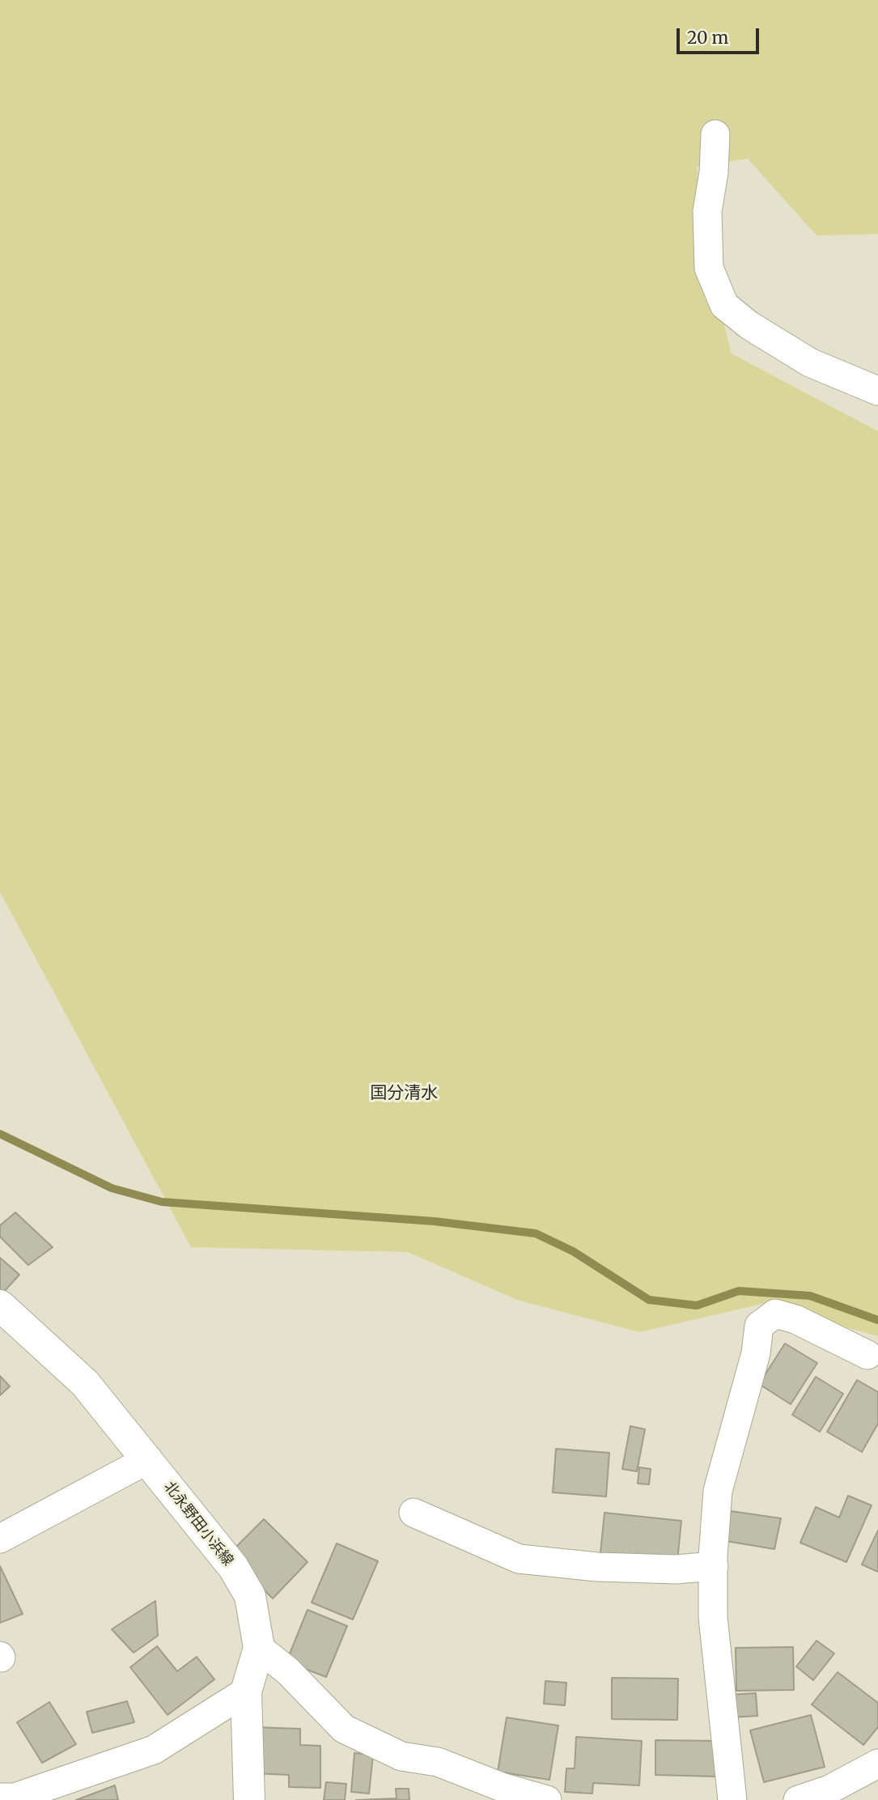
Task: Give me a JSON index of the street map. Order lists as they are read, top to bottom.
{
  "streets": {
    "main road": ["北永野田小浜線"]
  },
  "districts": ["国分清水"],
  "scale_bar": "20 m"
}
